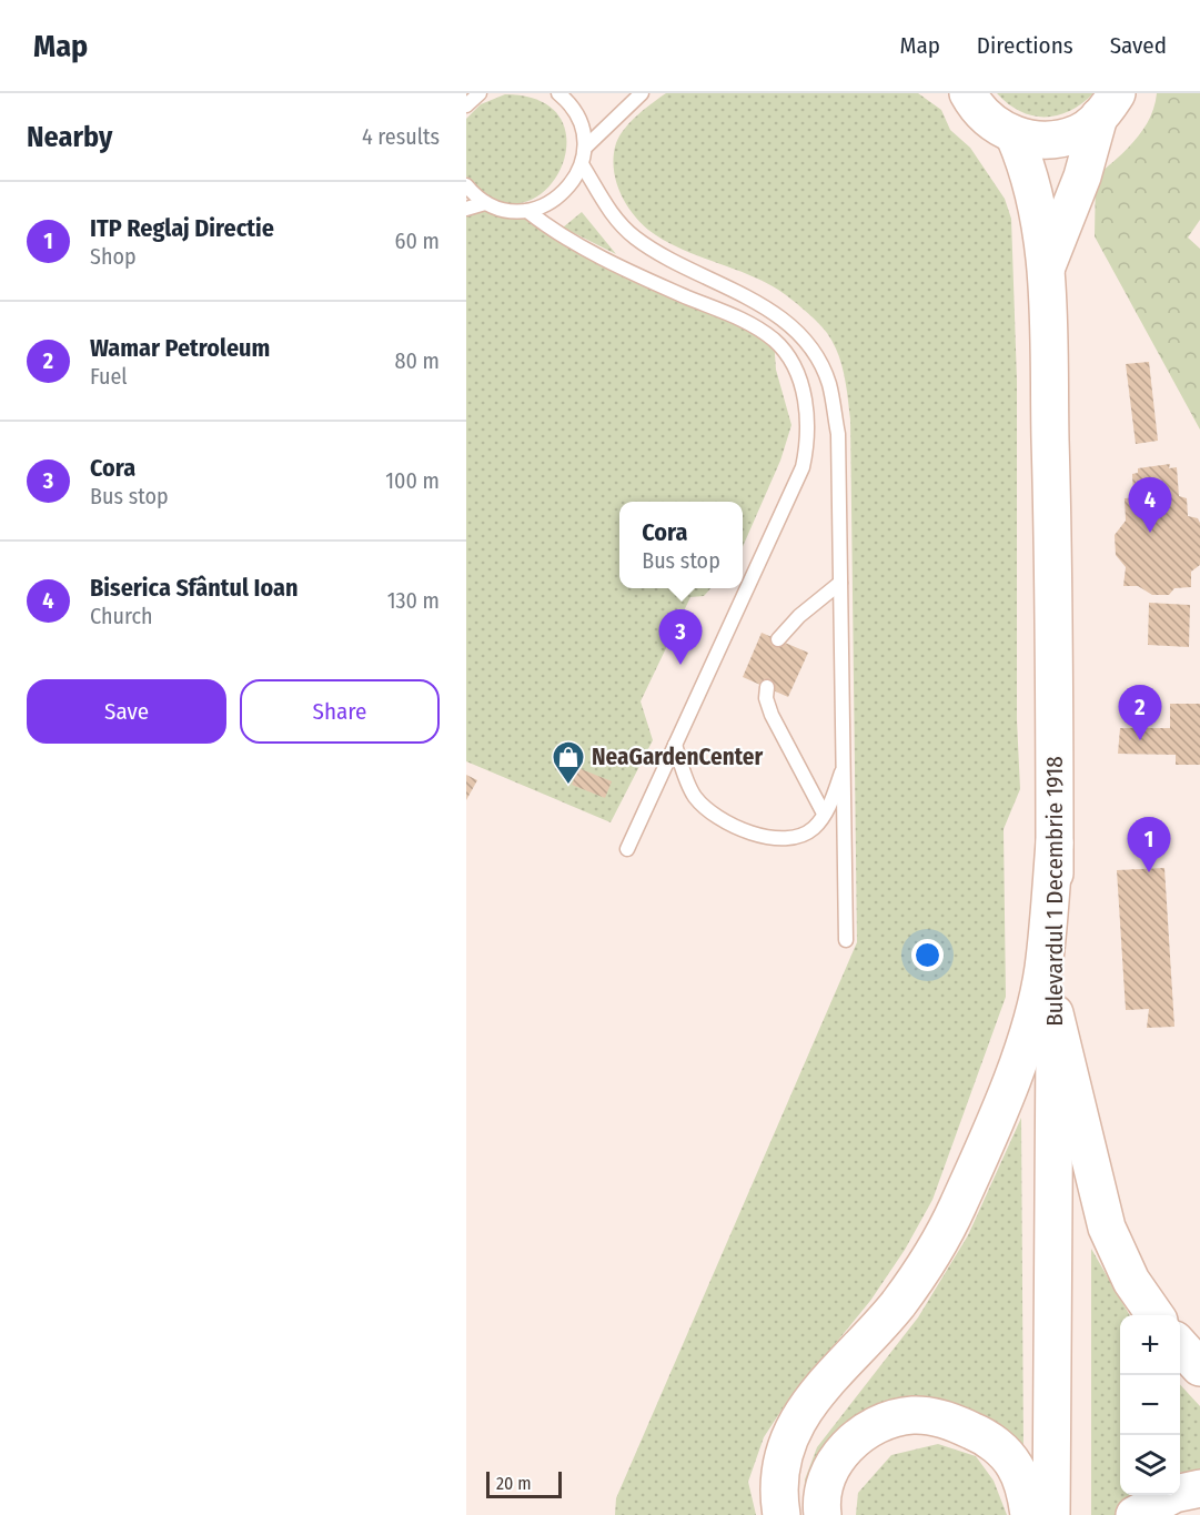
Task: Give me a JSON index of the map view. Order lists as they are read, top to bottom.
{
  "streets": {
    "main road": ["Bulevardul 1 Decembrie 1918"]
  },
  "places": {
    "shop": ["NeaGardenCenter"]
  },
  "scale_bar": "20 m",
  "page": {
    "header": "Map",
    "nav": ["Map", "Directions", "Saved"],
    "heading": ["Nearby", "4 results"],
    "list": [
      {
        "mark": "1",
        "name": "ITP Reglaj Directie",
        "note": "Shop",
        "value": "60 m"
      },
      {
        "mark": "2",
        "name": "Wamar Petroleum",
        "note": "Fuel",
        "value": "80 m"
      },
      {
        "mark": "3",
        "name": "Cora",
        "note": "Bus stop",
        "value": "100 m"
      },
      {
        "mark": "4",
        "name": "Biserica Sfântul Ioan",
        "note": "Church",
        "value": "130 m"
      }
    ],
    "pins": [
      "4",
      "3",
      "2",
      "1"
    ],
    "popup": ["Cora", "Bus stop"],
    "buttons": ["Save", "Share"],
    "map_buttons": ["+", "−"],
    "scale": "20 m"
  }
}
